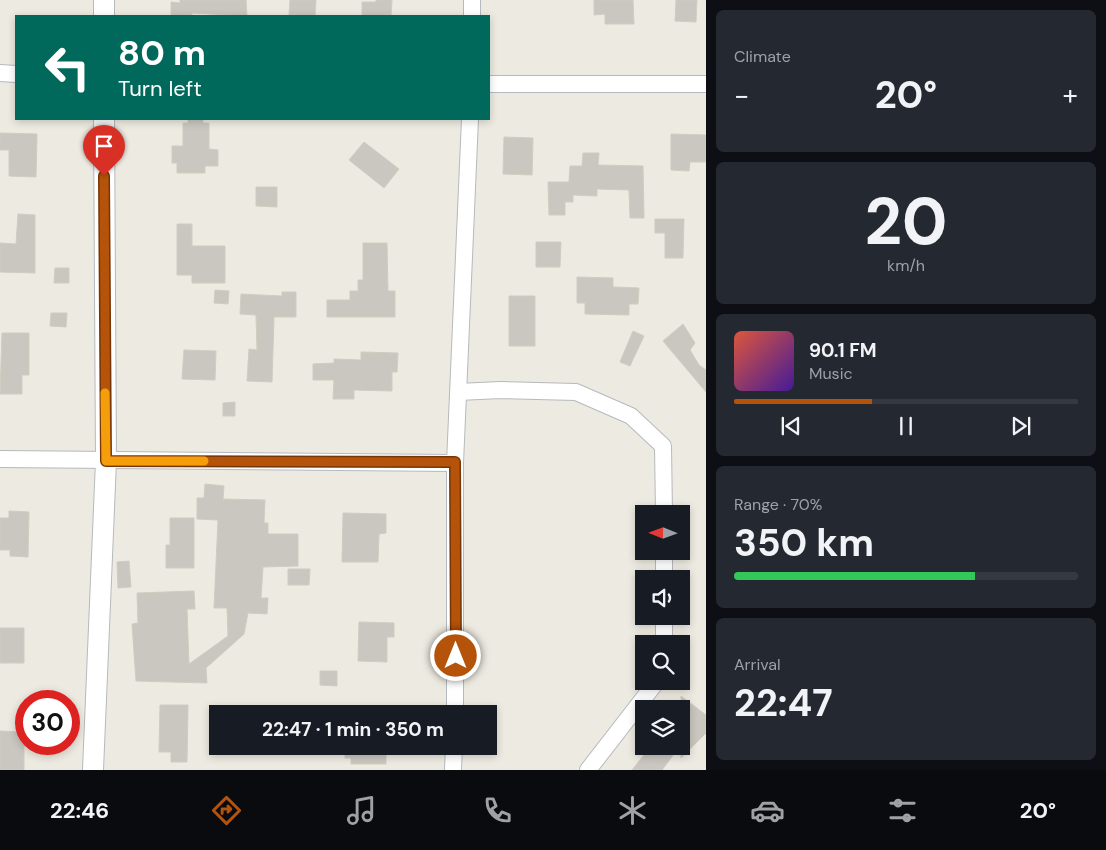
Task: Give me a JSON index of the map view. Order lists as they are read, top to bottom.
{
  "north": "left",
  "page": {
    "tile": [
      "Climate",
      ["20", "km/h"],
      ["Range · 70%", "350 km"],
      ["Arrival", "22:47"]
    ],
    "turn": ["80 m", "Turn left"],
    "heat": ["−", "20°", "+"],
    "song": ["90.1 FM", "Music"],
    "limit": "30",
    "trip": "22:47 · 1 min · 350 m",
    "tabs": ["22:46", "20°"]
  }
}
